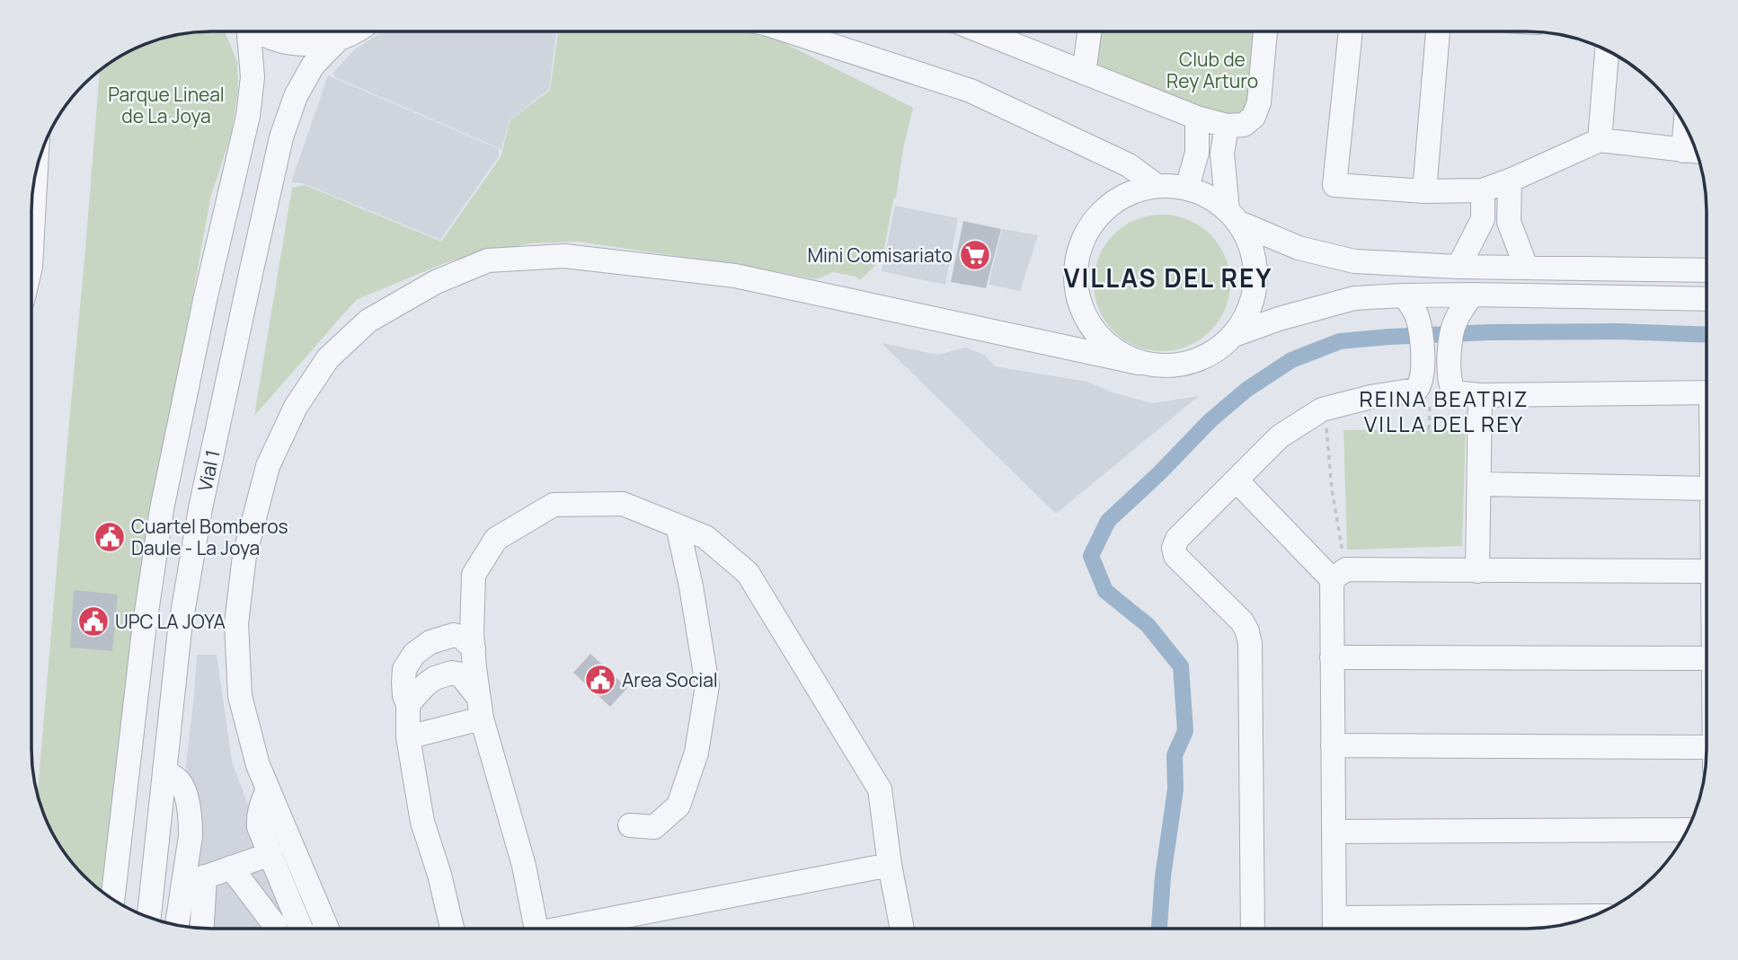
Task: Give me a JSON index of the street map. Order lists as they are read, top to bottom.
{
  "streets": {
    "street": ["Vial 1"]
  },
  "districts": ["VILLAS DEL REY", "REINA BEATRIZ VILLA DEL REY"],
  "parks": ["Club de Rey Arturo", "Parque Lineal de La Joya"],
  "places": {
    "supermarket": ["Mini Comisariato"],
    "public building": ["Cuartel Bomberos Daule - La Joya", "UPC LA JOYA", "Area Social"]
  }
}
